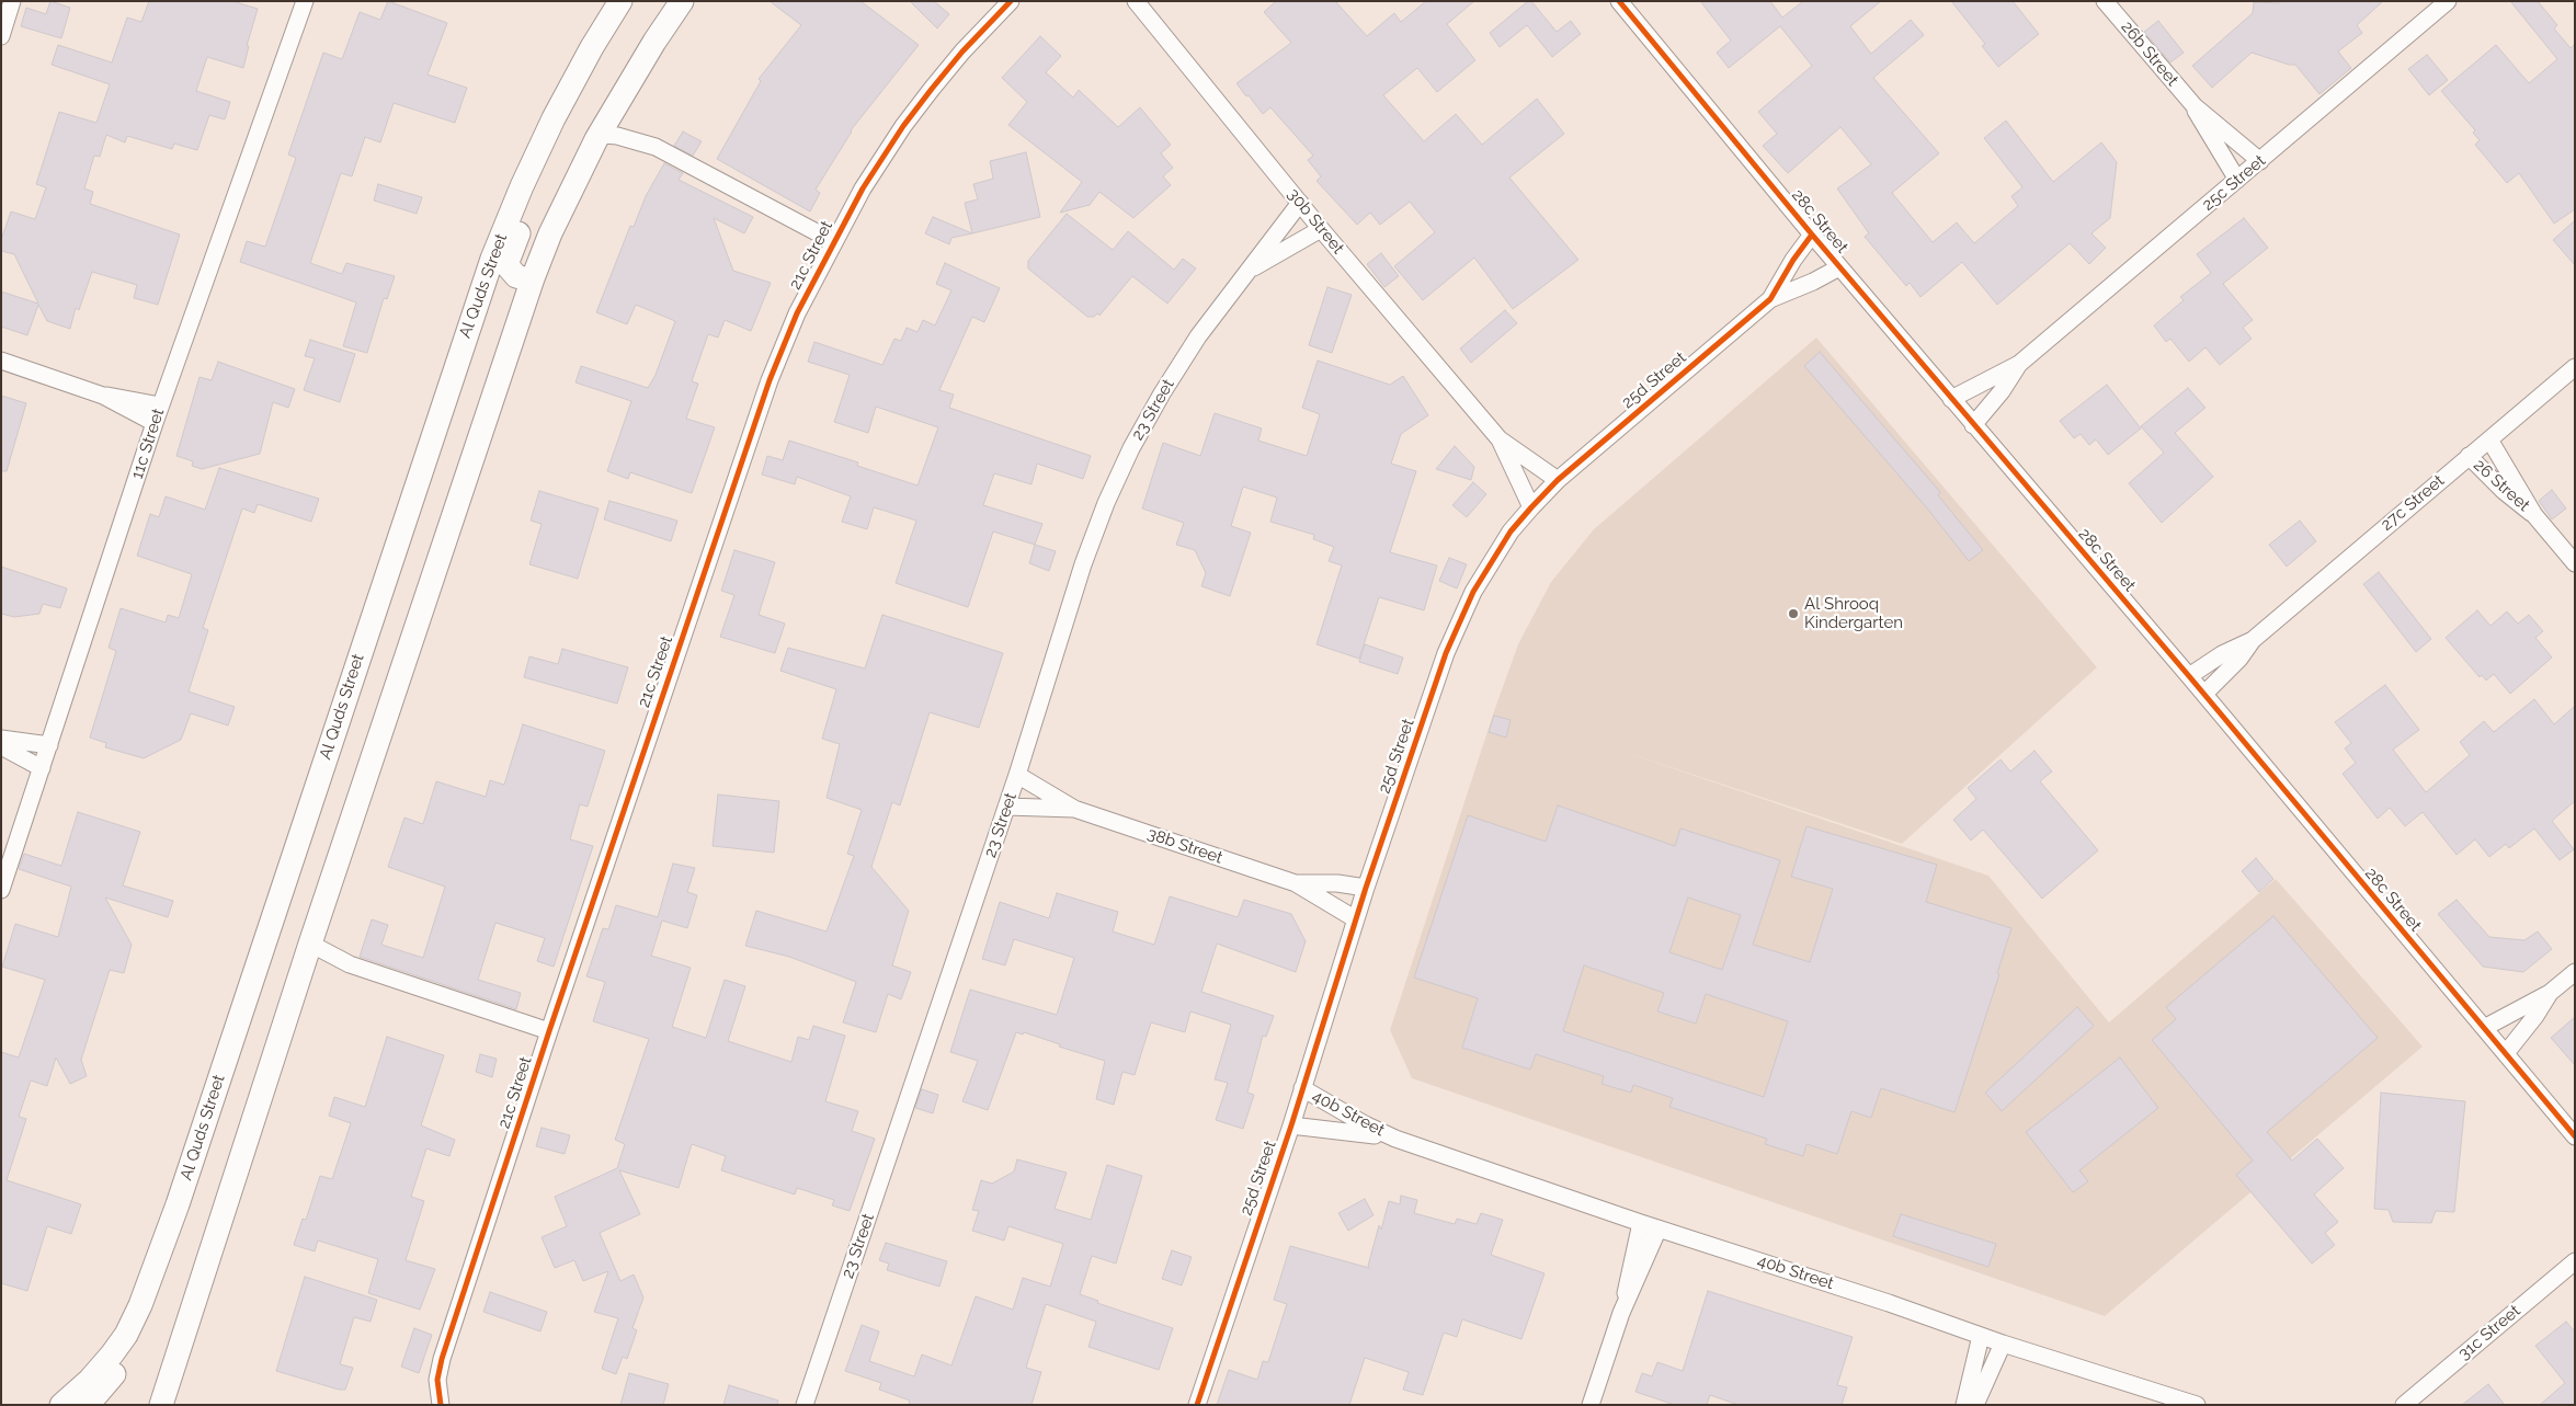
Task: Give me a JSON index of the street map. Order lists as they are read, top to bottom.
{
  "streets": {
    "main road": ["Al Quds Street"],
    "street": [
      "26b Street",
      "25c Street",
      "30b Street",
      "28c Street",
      "21c Street",
      "25d Street",
      "23 Street",
      "11c Street",
      "26 Street",
      "27c Street",
      "38b Street",
      "40b Street",
      "31c Street"
    ]
  },
  "crossings": [
    ["26b Street", "25c Street"],
    ["25c Street", "28c Street"],
    ["30b Street", "25d Street"],
    ["30b Street", "23 Street"],
    ["28c Street", "25d Street"],
    ["28c Street", "27c Street"],
    ["25d Street", "38b Street"],
    ["25d Street", "40b Street"],
    ["23 Street", "38b Street"],
    ["26 Street", "27c Street"]
  ],
  "places": ["Al Shrooq Kindergarten"]
}
